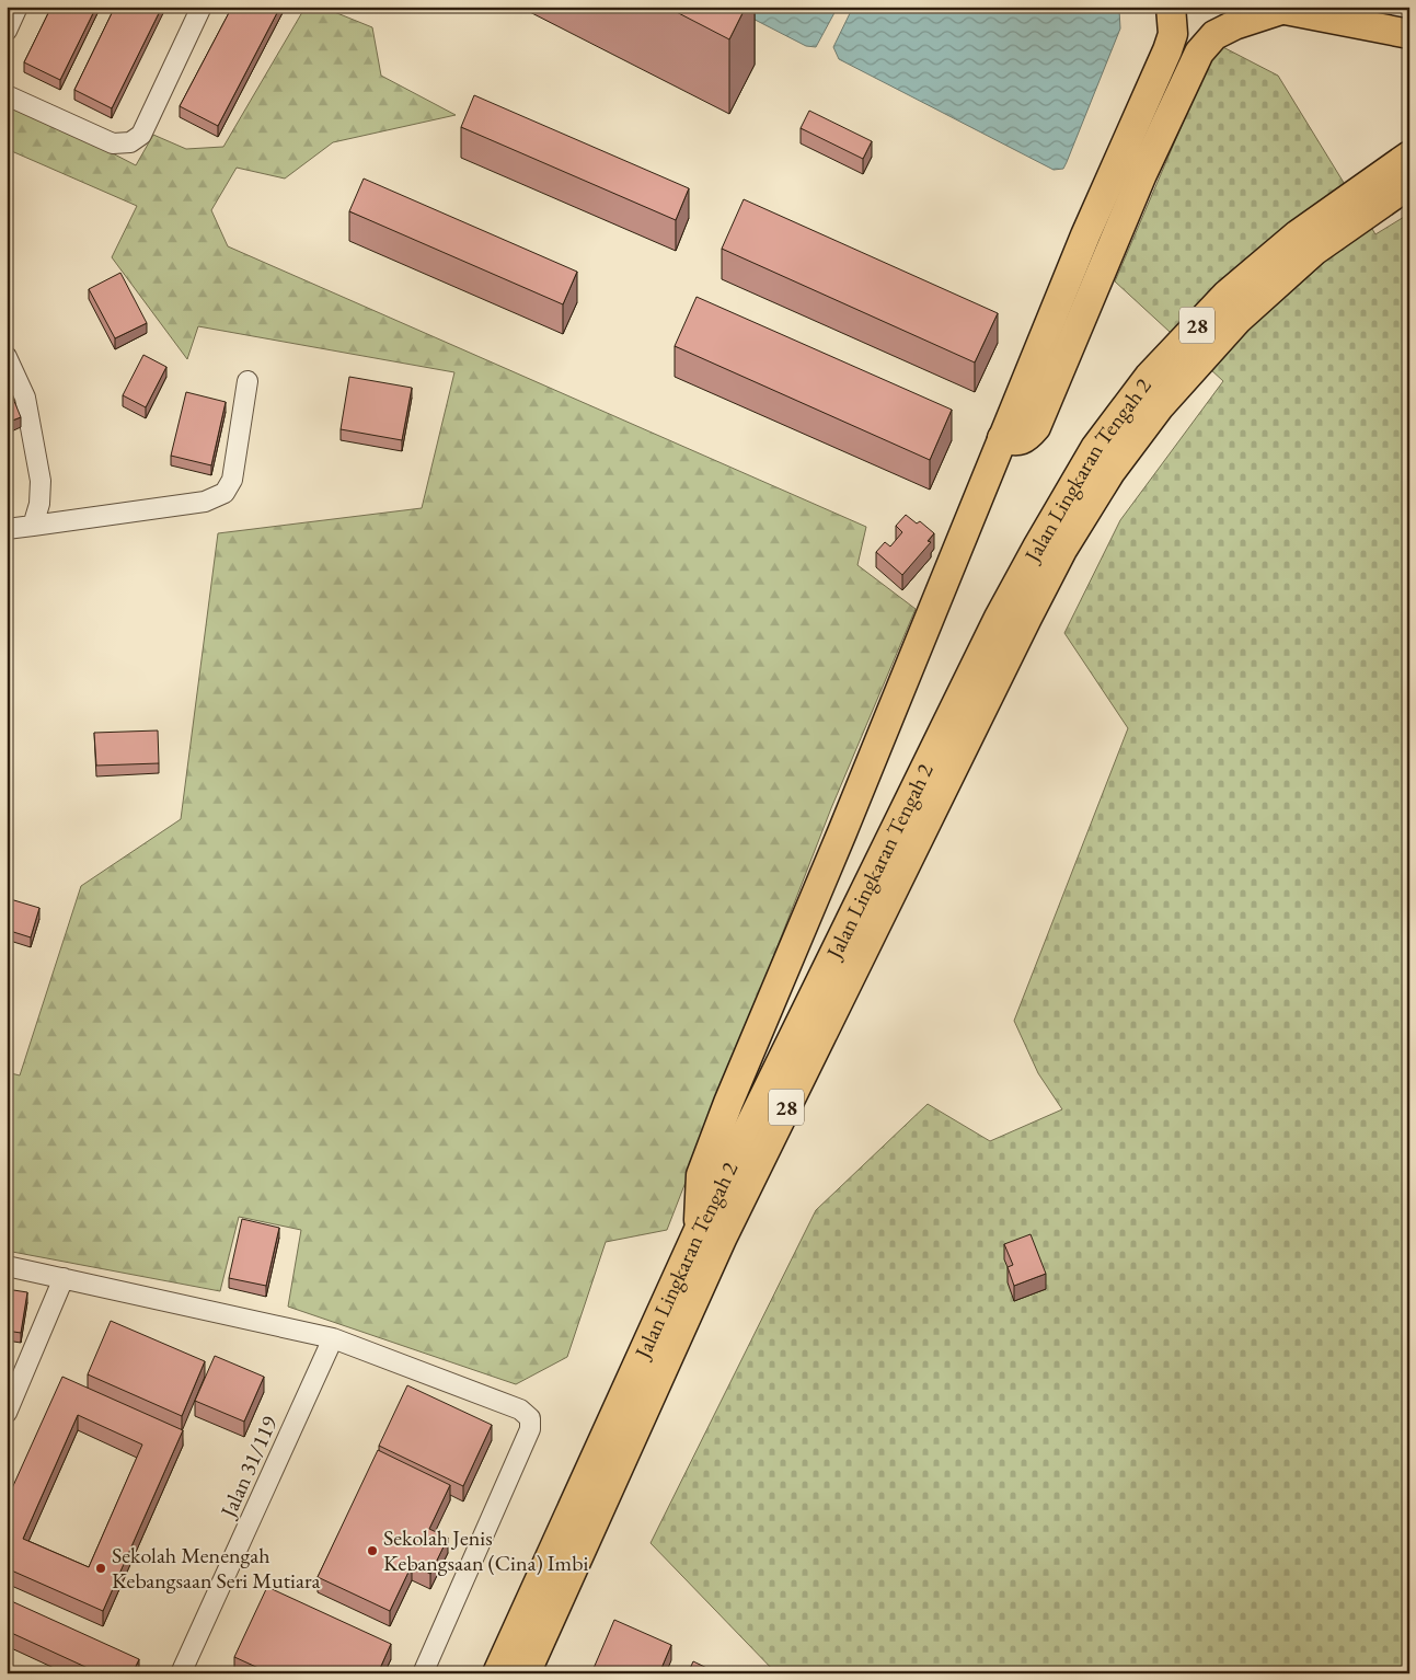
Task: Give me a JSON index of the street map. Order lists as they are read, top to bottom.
{
  "streets": {
    "highway": ["28", "Jalan Lingkaran Tengah 2"],
    "street": ["Jalan 31/119"]
  },
  "places": ["Sekolah Jenis Kebangsaan (Cina) Imbi", "Sekolah Menengah Kebangsaan Seri Mutiara"]
}
